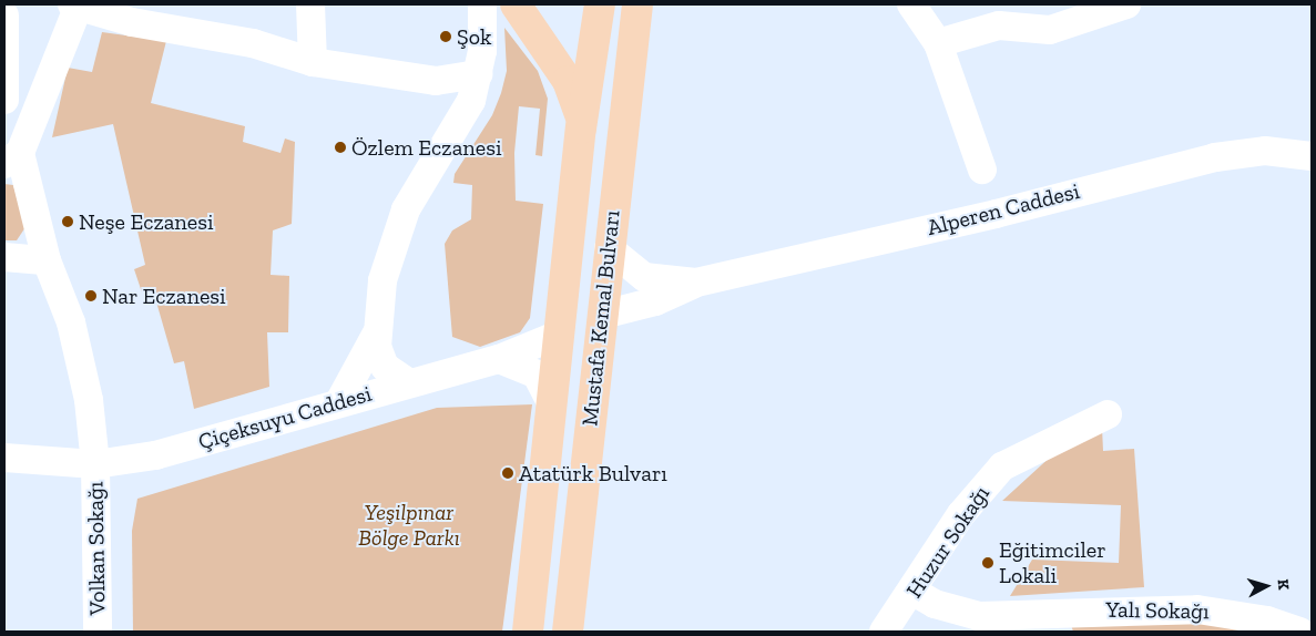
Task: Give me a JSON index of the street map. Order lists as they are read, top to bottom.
{
  "streets": {
    "main road": ["Mustafa Kemal Bulvarı"],
    "street": [
      "Alperen Caddesi",
      "Çiçeksuyu Caddesi",
      "Huzur Sokağı",
      "Volkan Sokağı",
      "Yalı Sokağı"
    ]
  },
  "crossings": [
    ["Mustafa Kemal Bulvarı", "Çiçeksuyu Caddesi"],
    ["Çiçeksuyu Caddesi", "Volkan Sokağı"],
    ["Huzur Sokağı", "Yalı Sokağı"]
  ],
  "parks": ["Yeşilpınar Bölge Parkı"],
  "places": [
    "Şok",
    "Özlem Eczanesi",
    "Neşe Eczanesi",
    "Nar Eczanesi",
    "Atatürk Bulvarı",
    "Eğitimciler Lokali"
  ],
  "north": "right"
}
